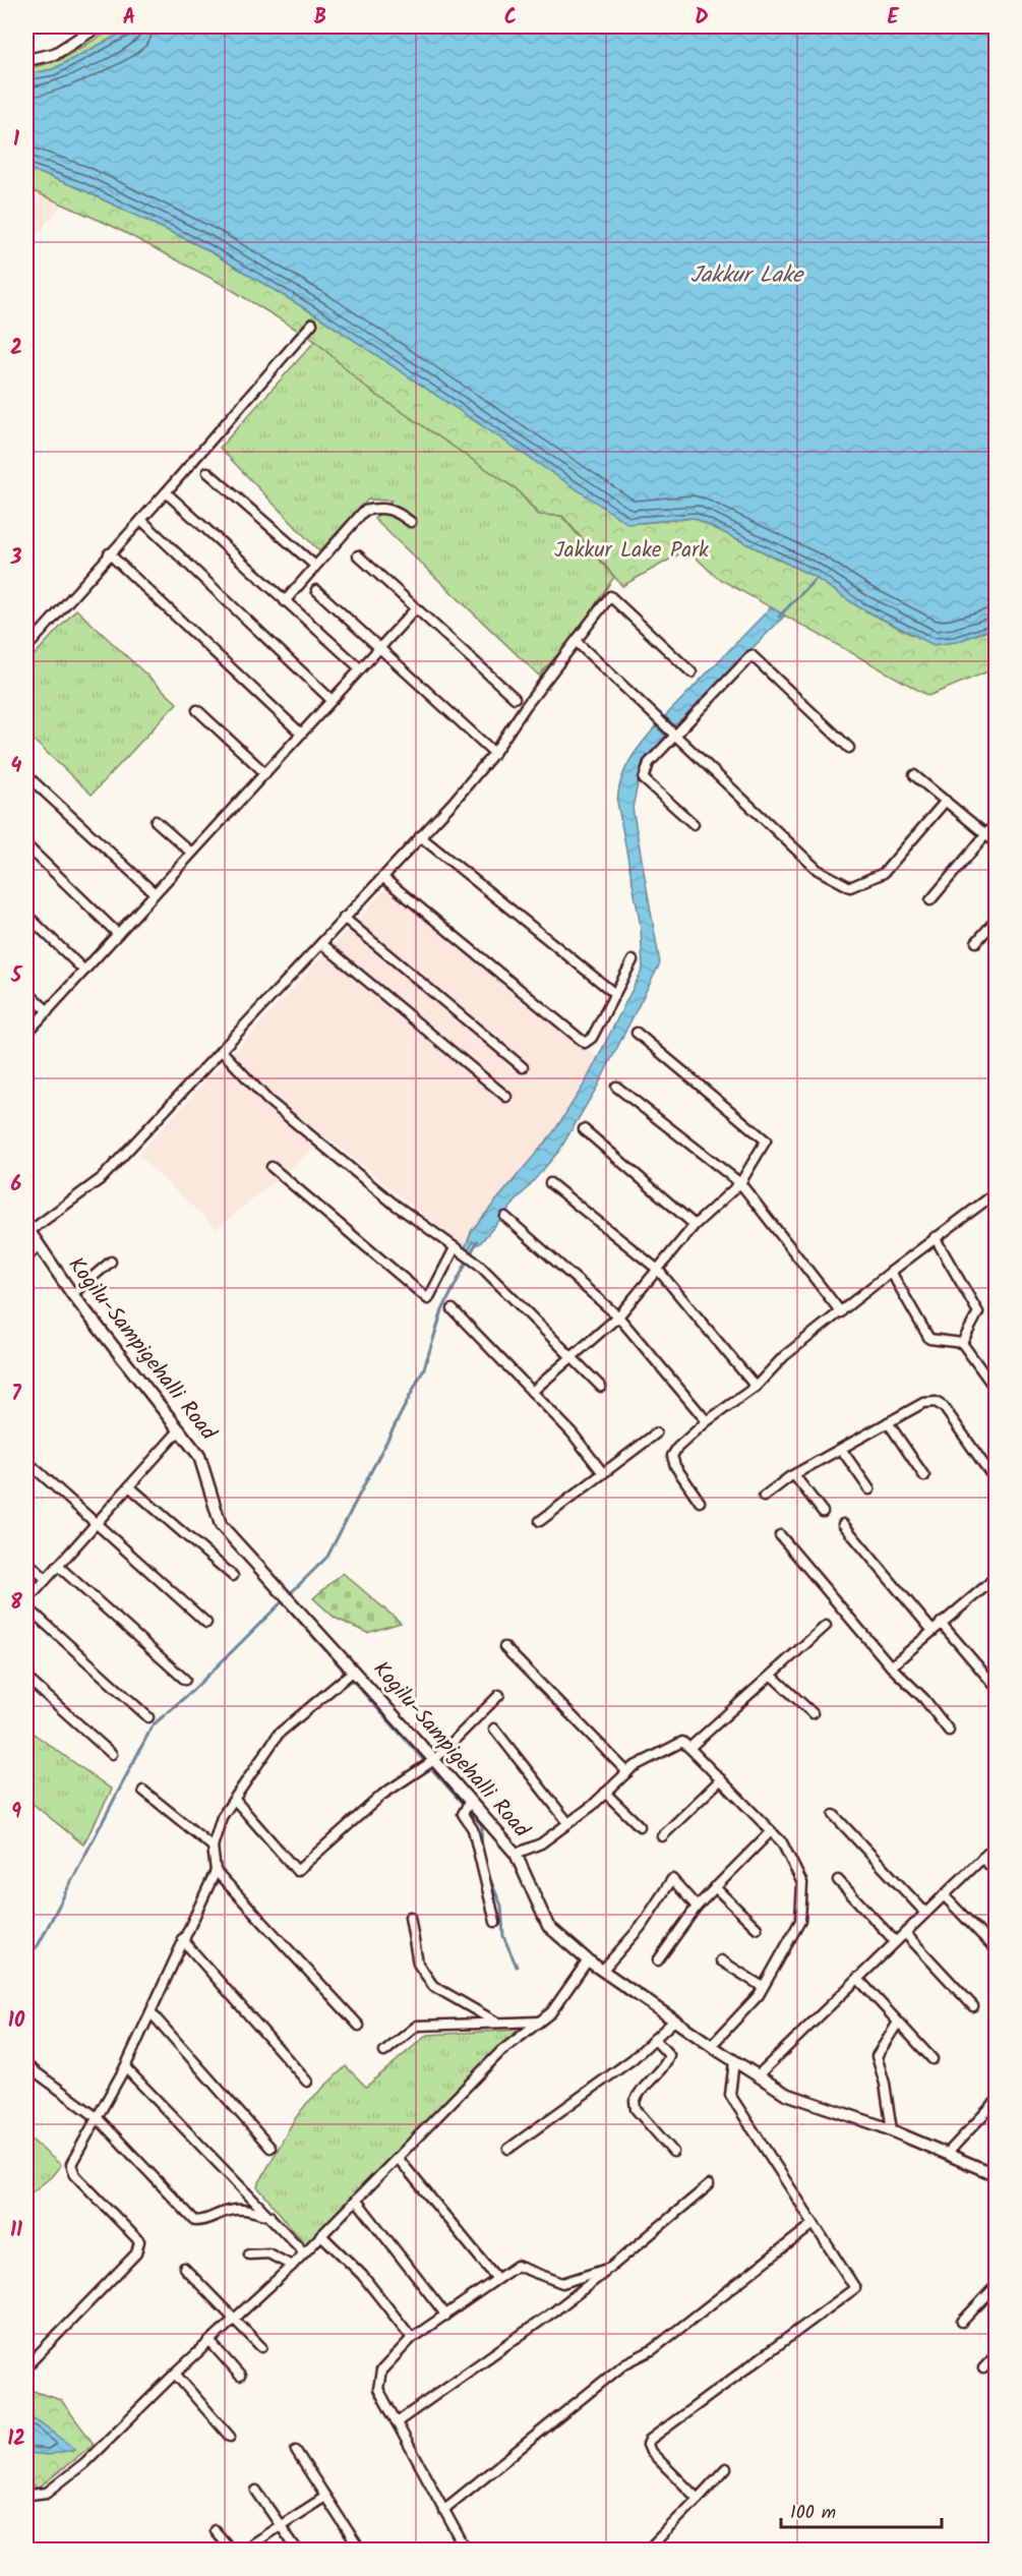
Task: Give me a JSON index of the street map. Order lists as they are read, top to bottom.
{
  "streets": {
    "street": ["Kogilu-Sampigehalli Road"]
  },
  "water": ["Jakkur Lake"],
  "parks": ["Jakkur Lake Park"],
  "scale_bar": "100 m",
  "grid": {
    "columns": [
      "A",
      "B",
      "C",
      "D",
      "E"
    ],
    "rows": [
      "1",
      "2",
      "3",
      "4",
      "5",
      "6",
      "7",
      "8",
      "9",
      "10",
      "11",
      "12"
    ]
  }
}
